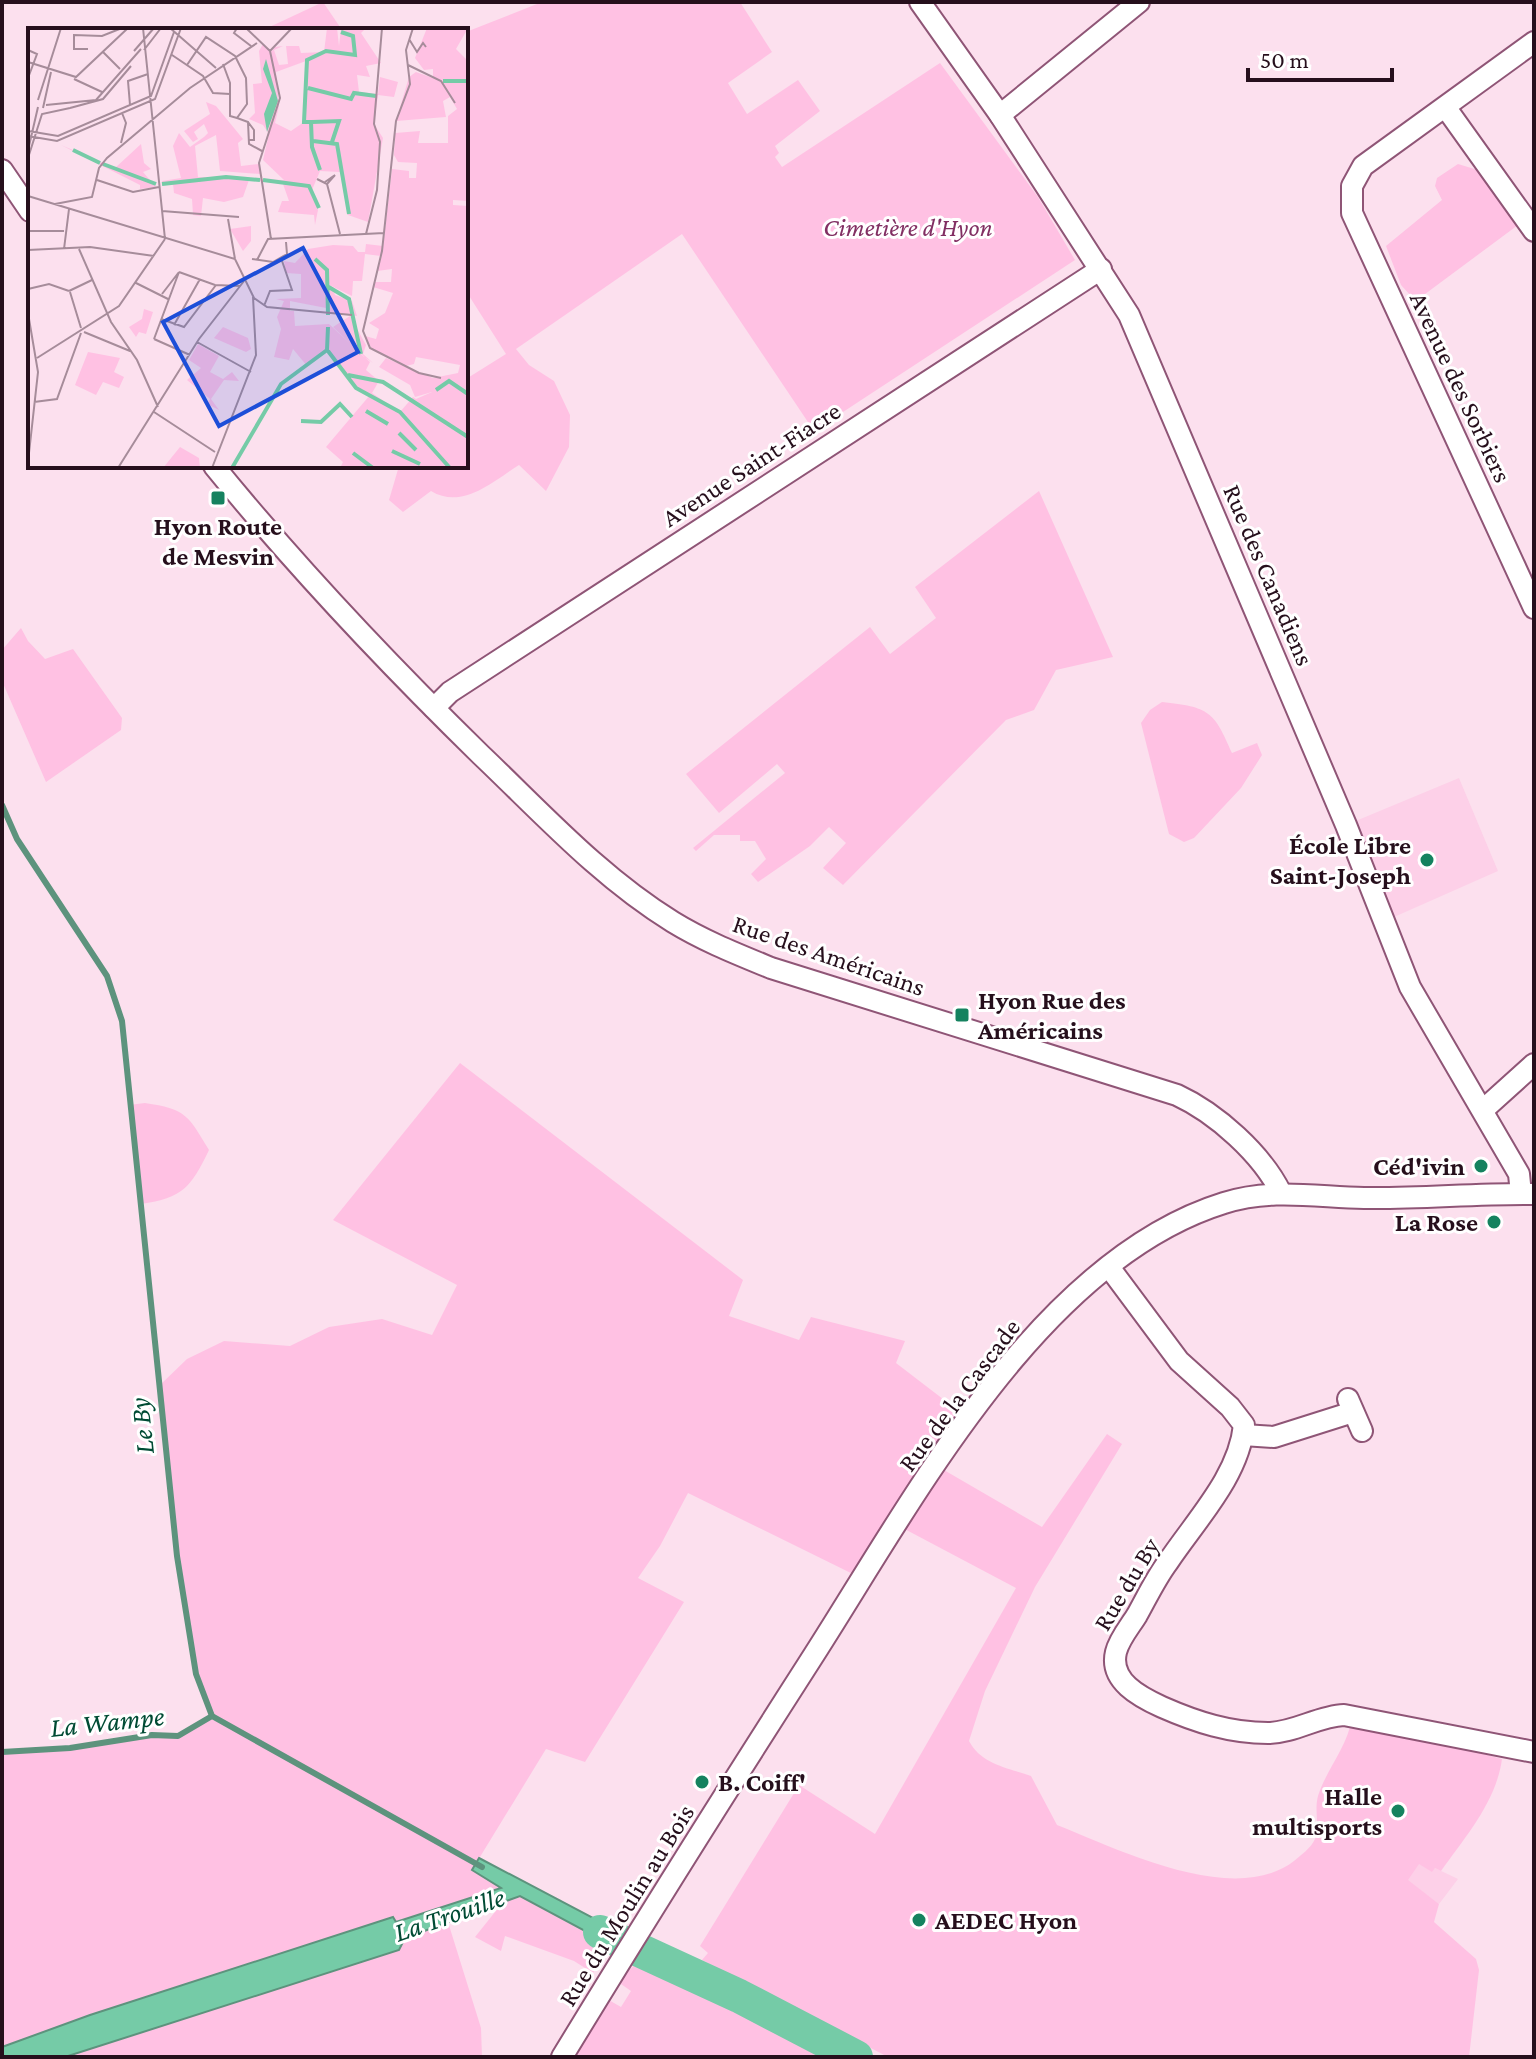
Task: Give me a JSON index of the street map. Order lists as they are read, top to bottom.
{
  "streets": {
    "street": [
      "Avenue des Sorbiers",
      "Avenue Saint-Fiacre",
      "Rue des Canadiens",
      "Rue des Américains",
      "Rue de la Cascade",
      "Rue du By",
      "Rue du Moulin au Bois"
    ]
  },
  "crossings": [
    ["Avenue Saint-Fiacre", "Rue des Canadiens"],
    ["Avenue Saint-Fiacre", "Rue des Américains"],
    ["Rue des Canadiens", "Rue de la Cascade"],
    ["Rue des Américains", "Rue de la Cascade"],
    ["Rue de la Cascade", "Rue du Moulin au Bois"]
  ],
  "water": ["Le By", "La Wampe", "La Trouille"],
  "parks": ["Cimetière d'Hyon"],
  "places": {
    "transit": ["Hyon Route de Mesvin", "Hyon Rue des Américains"],
    "other": [
      "École Libre Saint-Joseph",
      "Céd'ivin",
      "La Rose",
      "B. Coiff'",
      "Halle multisports",
      "AEDEC Hyon"
    ]
  },
  "scale_bar": "50 m"
}
